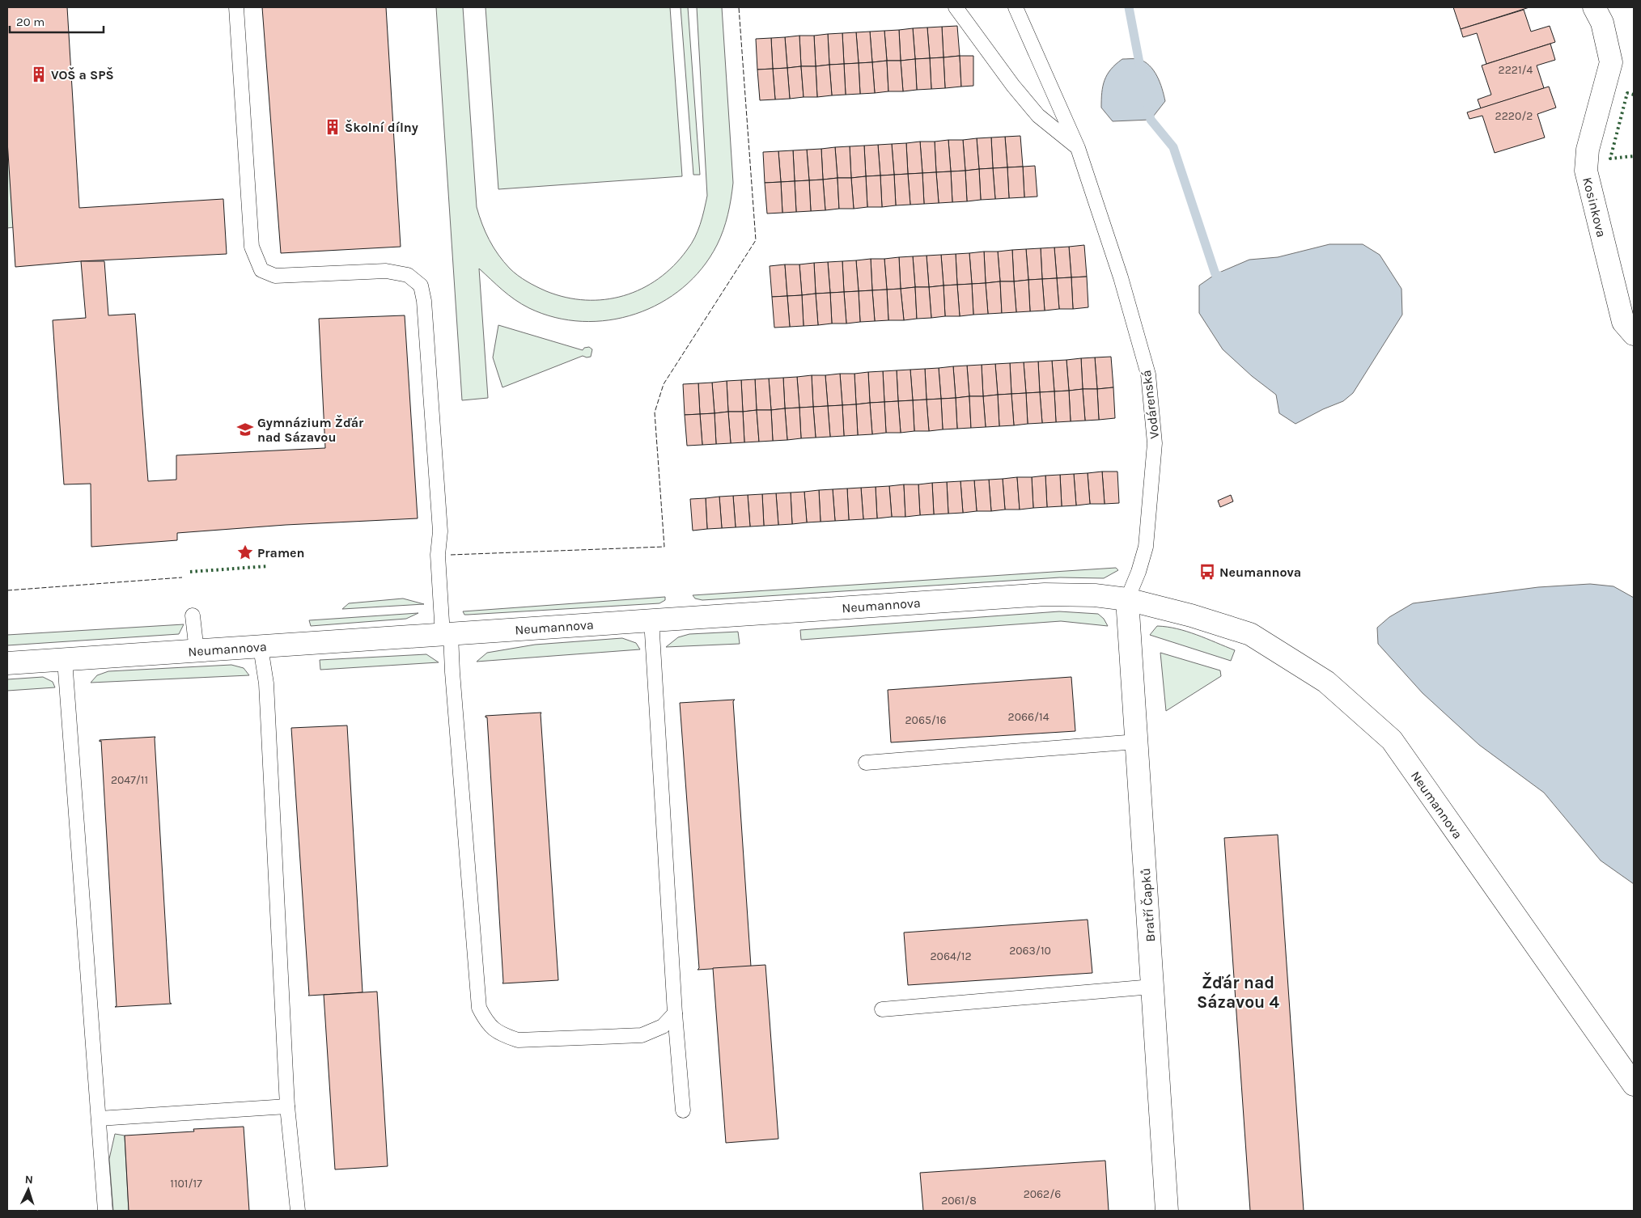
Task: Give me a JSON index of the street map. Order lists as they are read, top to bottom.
{
  "streets": {
    "street": ["Kosinkova", "Neumannova", "Bratří Čapků"],
    "lane": ["Vodárenská"]
  },
  "crossings": [
    ["Vodárenská", "Neumannova"],
    ["Vodárenská", "Bratří Čapků"],
    ["Neumannova", "Bratří Čapků"]
  ],
  "districts": ["Žďár nad Sázavou 4"],
  "places": {
    "building": ["VOŠ a SPŠ", "Školní dílny"],
    "school or university": ["Gymnázium Žďár nad Sázavou"],
    "place": ["Pramen"],
    "bus stop": ["Neumannova"]
  },
  "house_numbers": [
    "2221/4",
    "2220/2",
    "2066/14",
    "2065/16",
    "2047/11",
    "2063/10",
    "2064/12",
    "1101/17",
    "2062/6",
    "2061/8"
  ],
  "scale_bar": "20 m",
  "north": "top"
}
